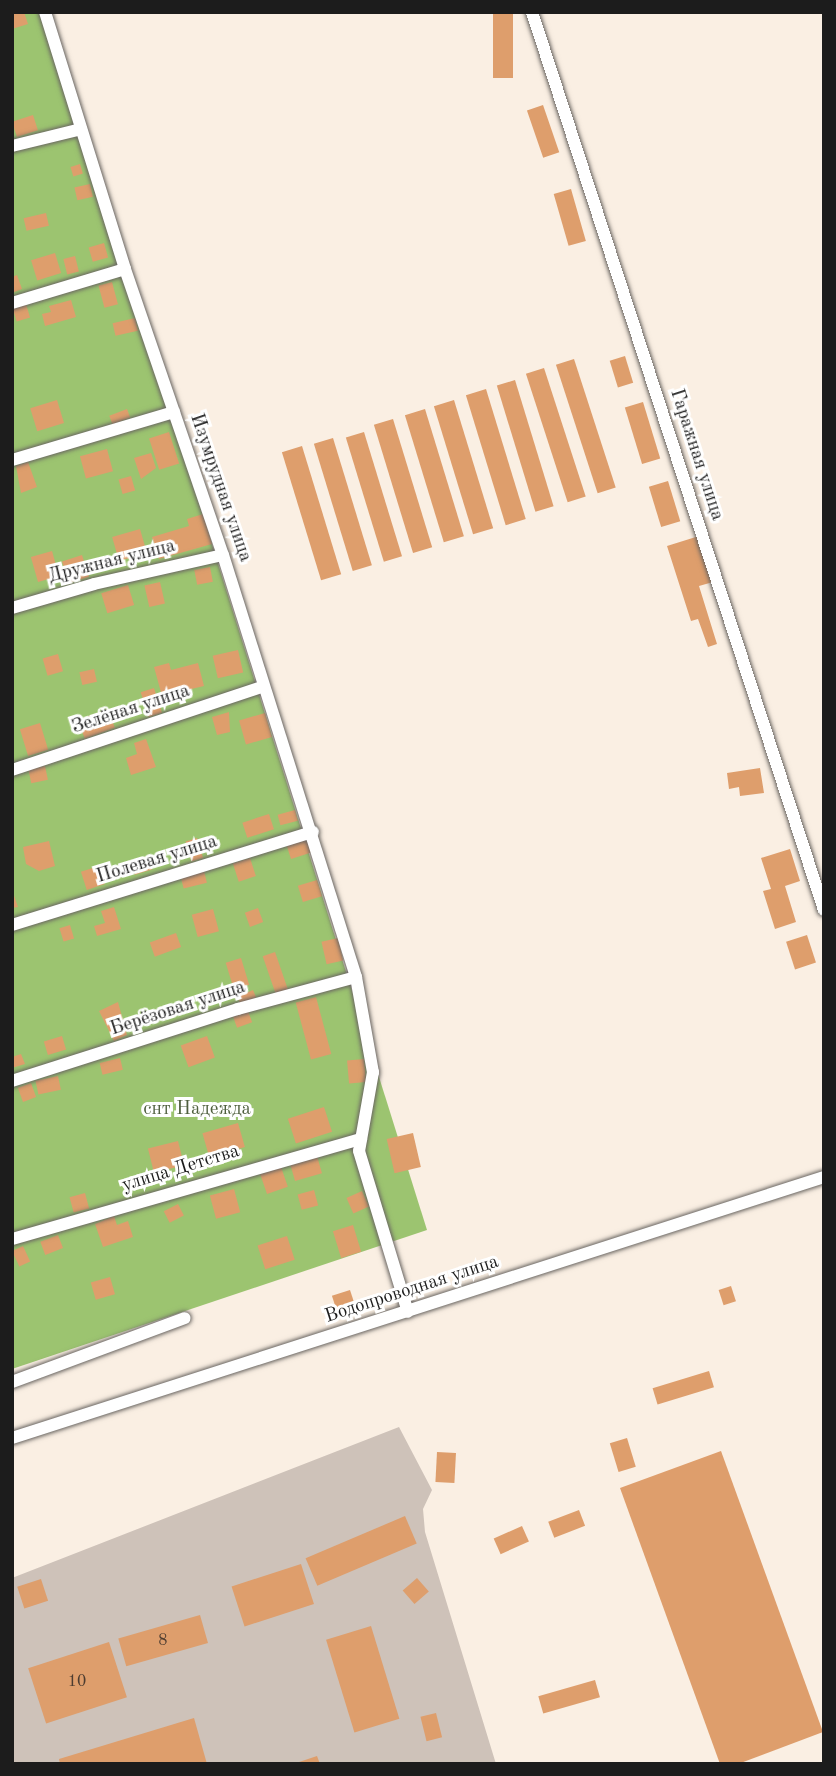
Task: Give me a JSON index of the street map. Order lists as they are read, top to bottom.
{
  "streets": {
    "street": [
      "Гаражная улица",
      "Изумрудная улица",
      "Дружная улица",
      "Зелёная улица",
      "Полевая улица",
      "Берёзовая улица",
      "улица Детства",
      "Водопроводная улица"
    ]
  },
  "crossings": [
    ["Изумрудная улица", "Дружная улица"],
    ["Изумрудная улица", "Зелёная улица"],
    ["Изумрудная улица", "Полевая улица"],
    ["Изумрудная улица", "Берёзовая улица"],
    ["Изумрудная улица", "улица Детства"],
    ["Изумрудная улица", "Водопроводная улица"]
  ],
  "parks": ["снт Надежда"],
  "house_numbers": ["8", "10"]
}
